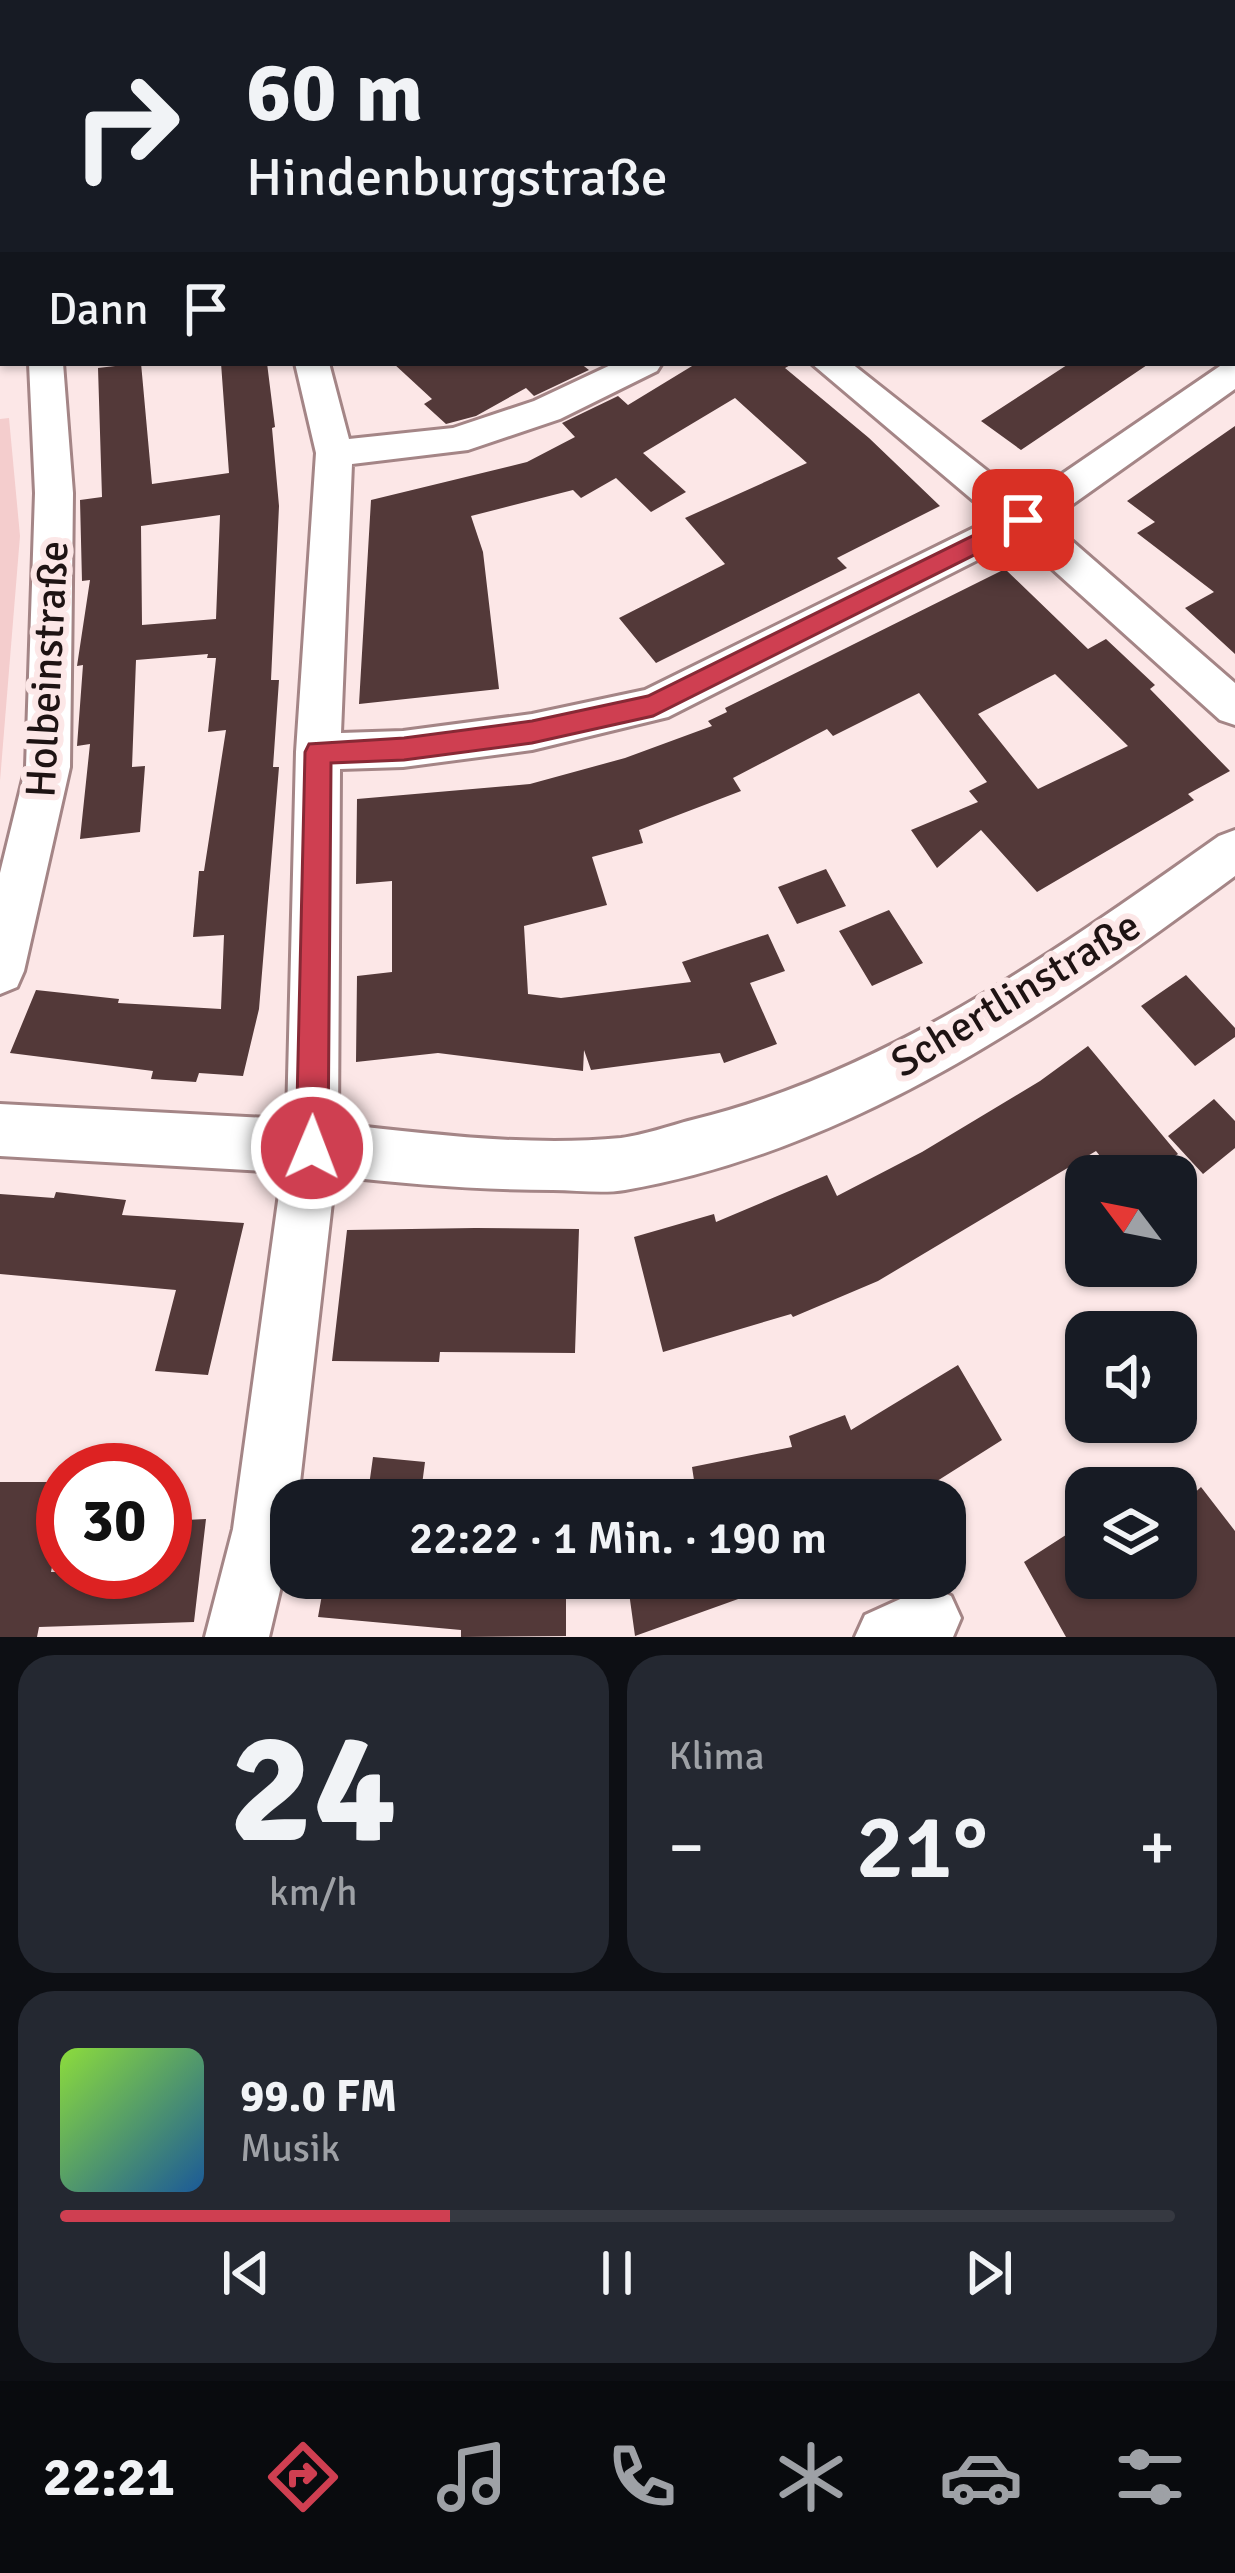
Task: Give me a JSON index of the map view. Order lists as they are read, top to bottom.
{
  "streets": {
    "street": ["Holbeinstraße", "Schertlinstraße"]
  },
  "north": "top left",
  "page": {
    "turn": ["60 m", "Hindenburgstraße"],
    "then": "Dann",
    "limit": "30",
    "trip": "22:22 · 1 Min. · 190 m",
    "tile": [
      ["24", "km/h"],
      "Klima"
    ],
    "heat": ["−", "21°", "+"],
    "song": ["99.0 FM", "Musik"],
    "tabs": "22:21"
  }
}
